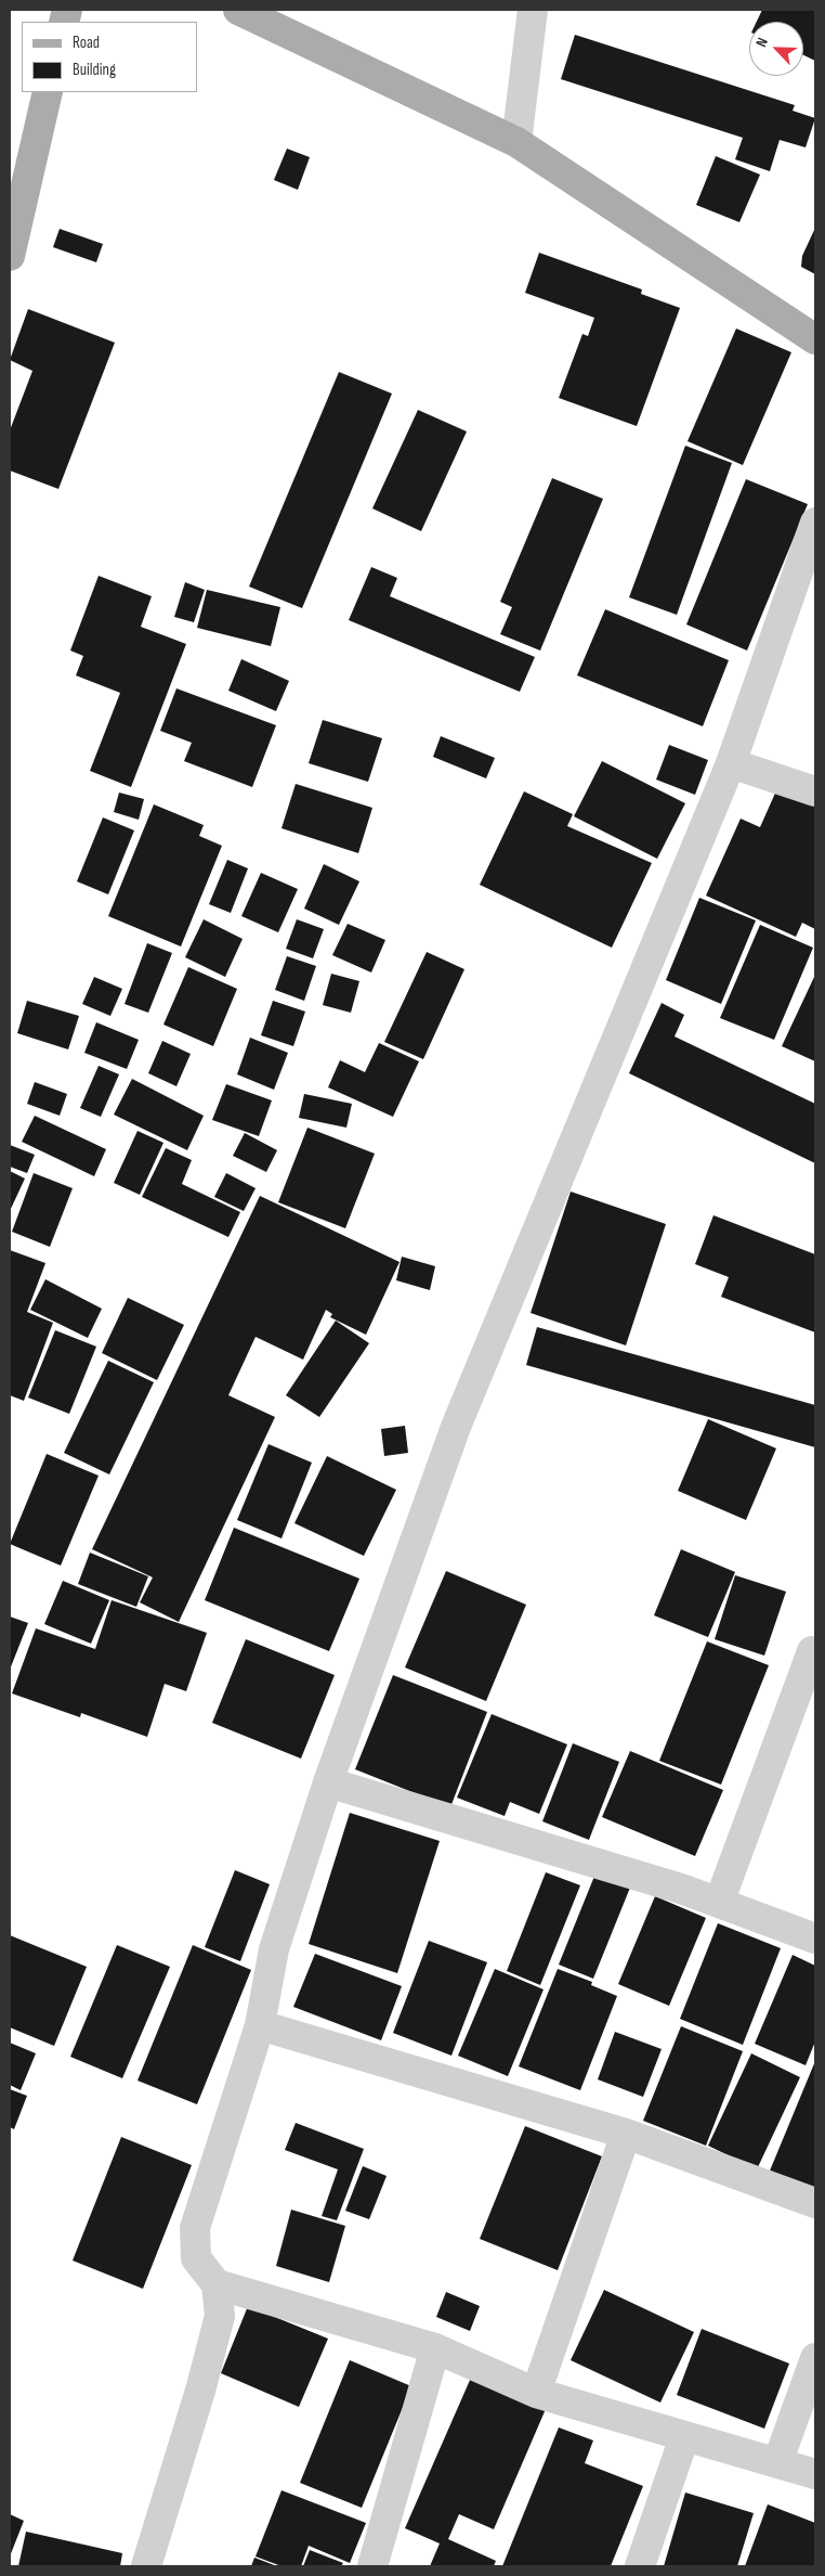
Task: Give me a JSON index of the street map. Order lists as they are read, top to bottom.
{
  "legend": ["Road", "Building"],
  "north": "top left"
}
